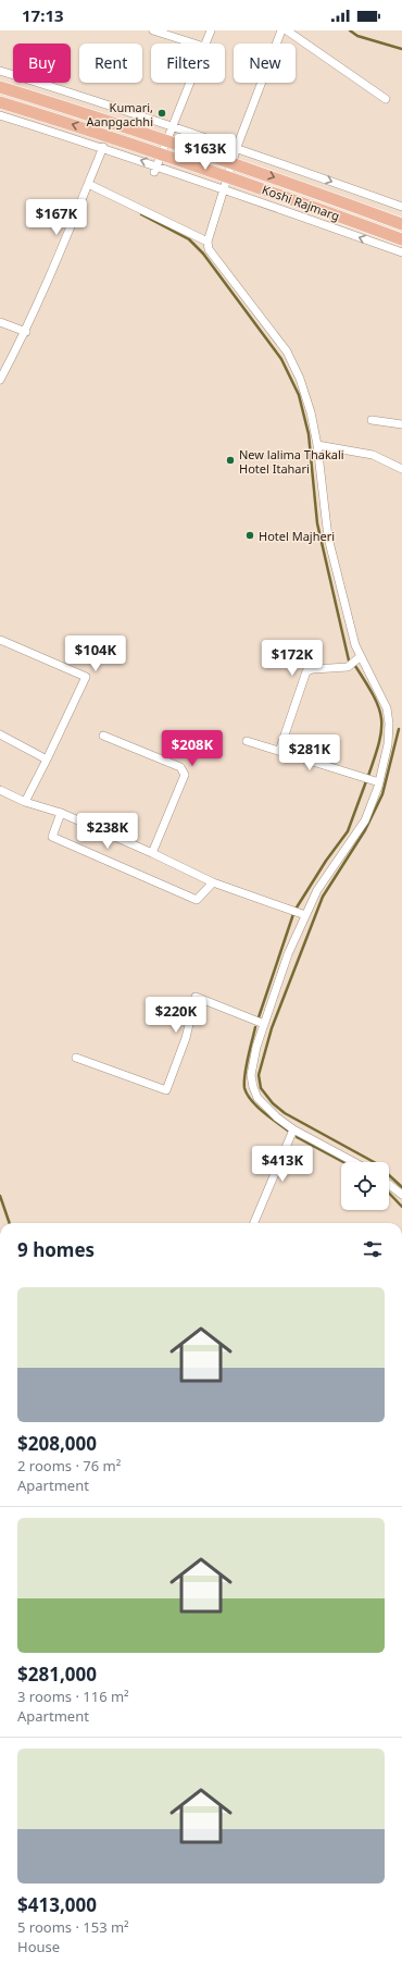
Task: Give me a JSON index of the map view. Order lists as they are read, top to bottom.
{
  "streets": {
    "main road": ["Koshi Rajmarg"]
  },
  "places": ["Kumari, Aanpgachhi", "New lalima Thakali Hotel Itahari", "Hotel Majheri"],
  "page": {
    "status": "17:13",
    "chip": [
      "Buy",
      "Rent",
      "Filters",
      "New"
    ],
    "price": [
      "$163K",
      "$167K",
      "$104K",
      "$172K",
      "$208K",
      "$281K",
      "$238K",
      "$220K",
      "$413K"
    ],
    "heading": "9 homes",
    "list": [
      {
        "name": "$208,000",
        "note": "2 rooms · 76 m² · Apartment"
      },
      {
        "name": "$281,000",
        "note": "3 rooms · 116 m² · Apartment"
      },
      {
        "name": "$413,000",
        "note": "5 rooms · 153 m² · House"
      }
    ]
  }
}
